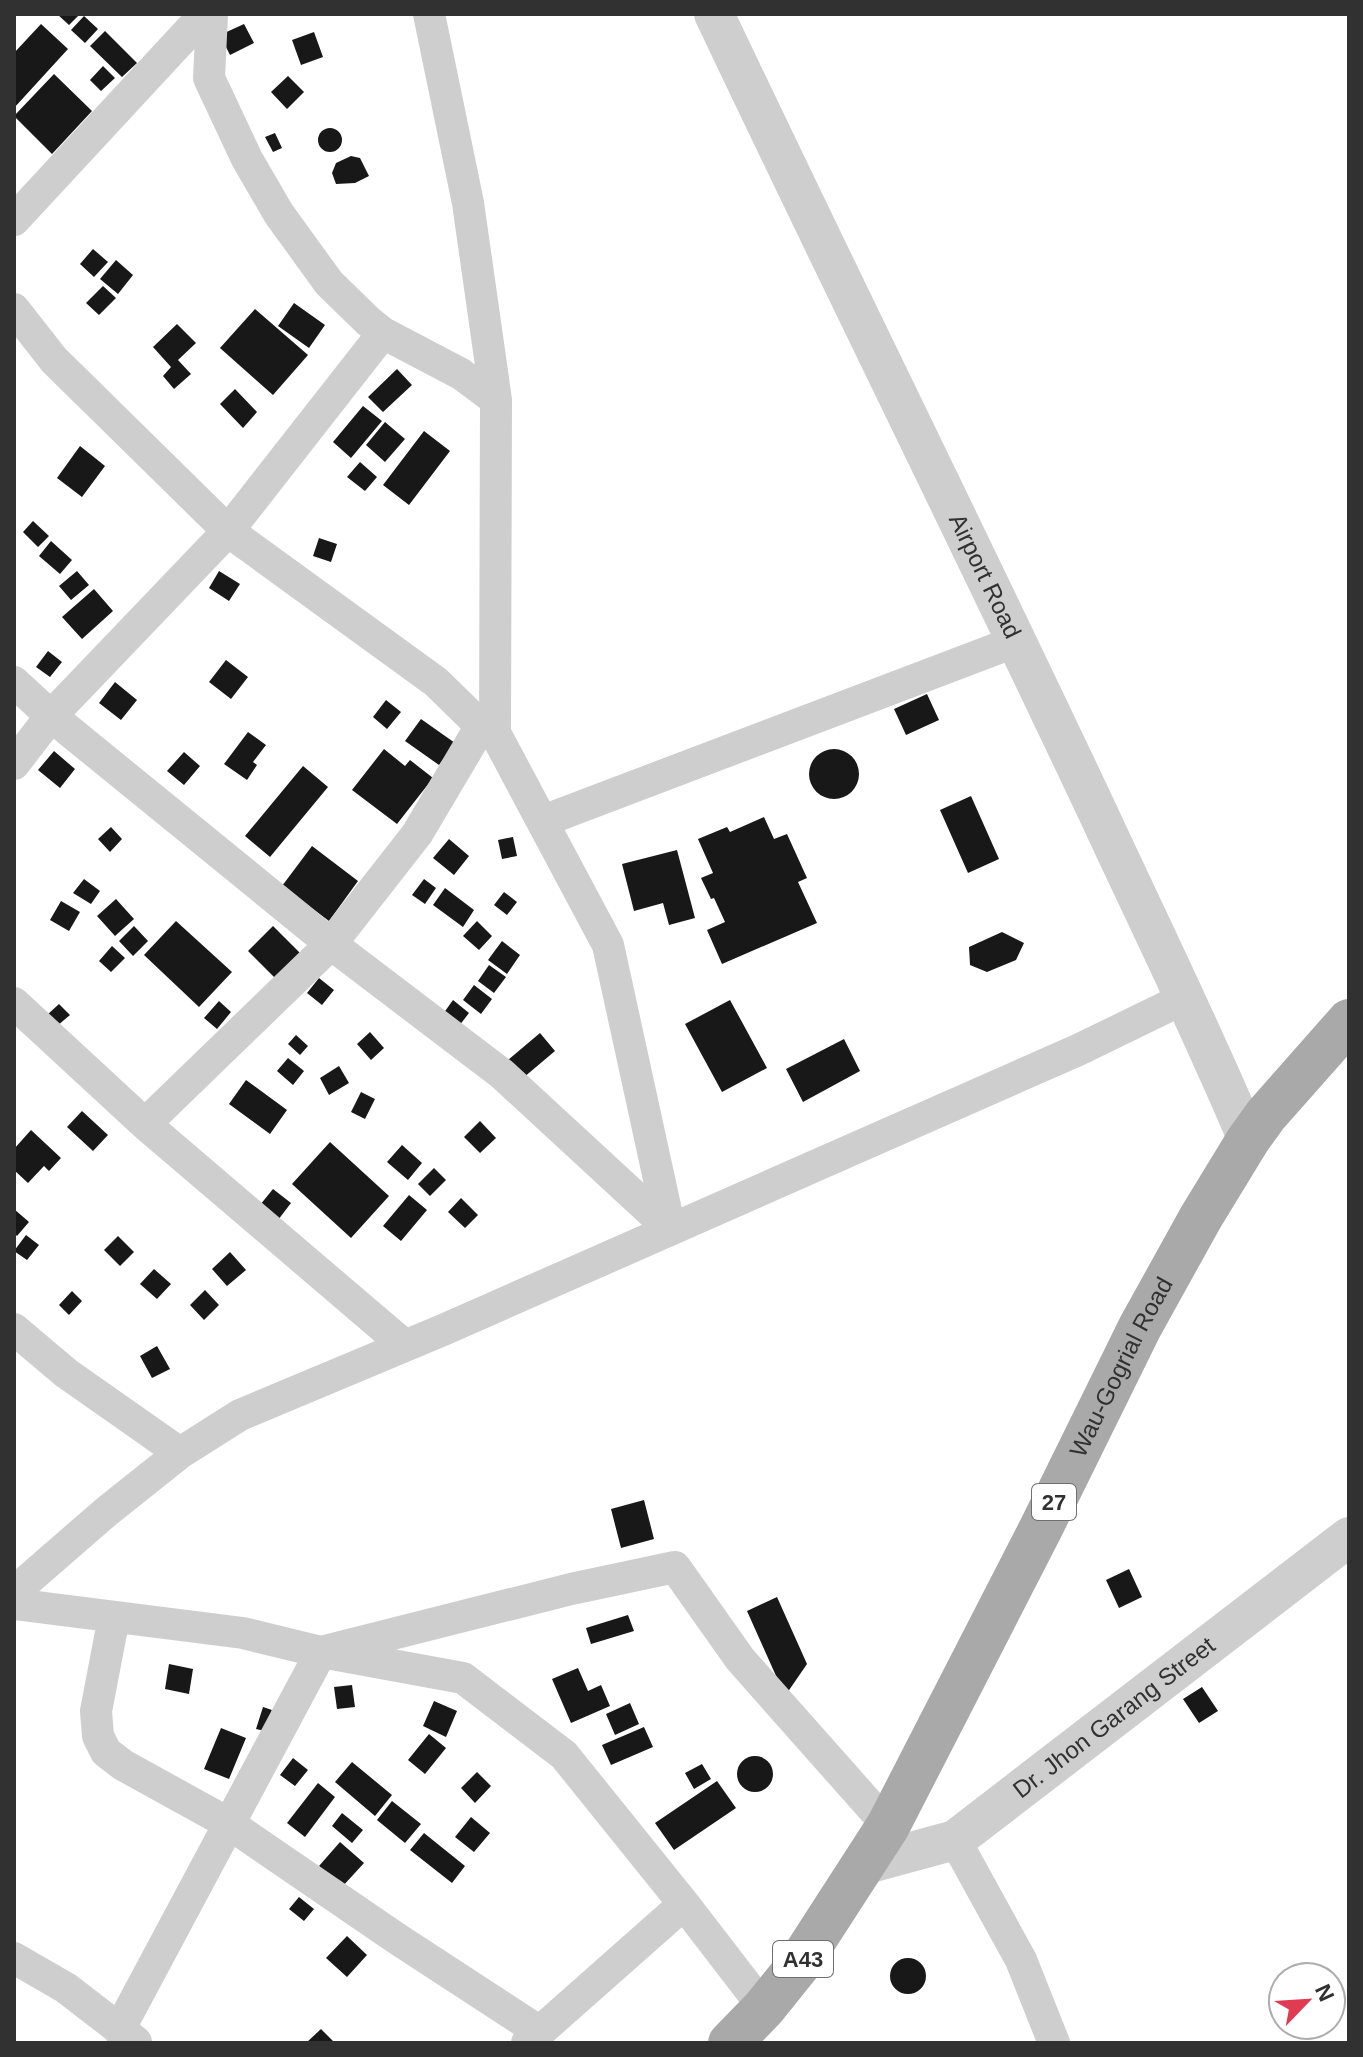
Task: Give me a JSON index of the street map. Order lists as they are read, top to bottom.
{
  "streets": {
    "main road": ["Wau-Gogrial Road", "27", "A43"],
    "street": ["Airport Road", "Dr. Jhon Garang Street"]
  },
  "crossings": [
    ["Airport Road", "Wau-Gogrial Road"],
    ["Wau-Gogrial Road", "Dr. Jhon Garang Street"],
    ["Wau-Gogrial Road", "A43"],
    ["Dr. Jhon Garang Street", "A43"]
  ],
  "north": "top right"
}
